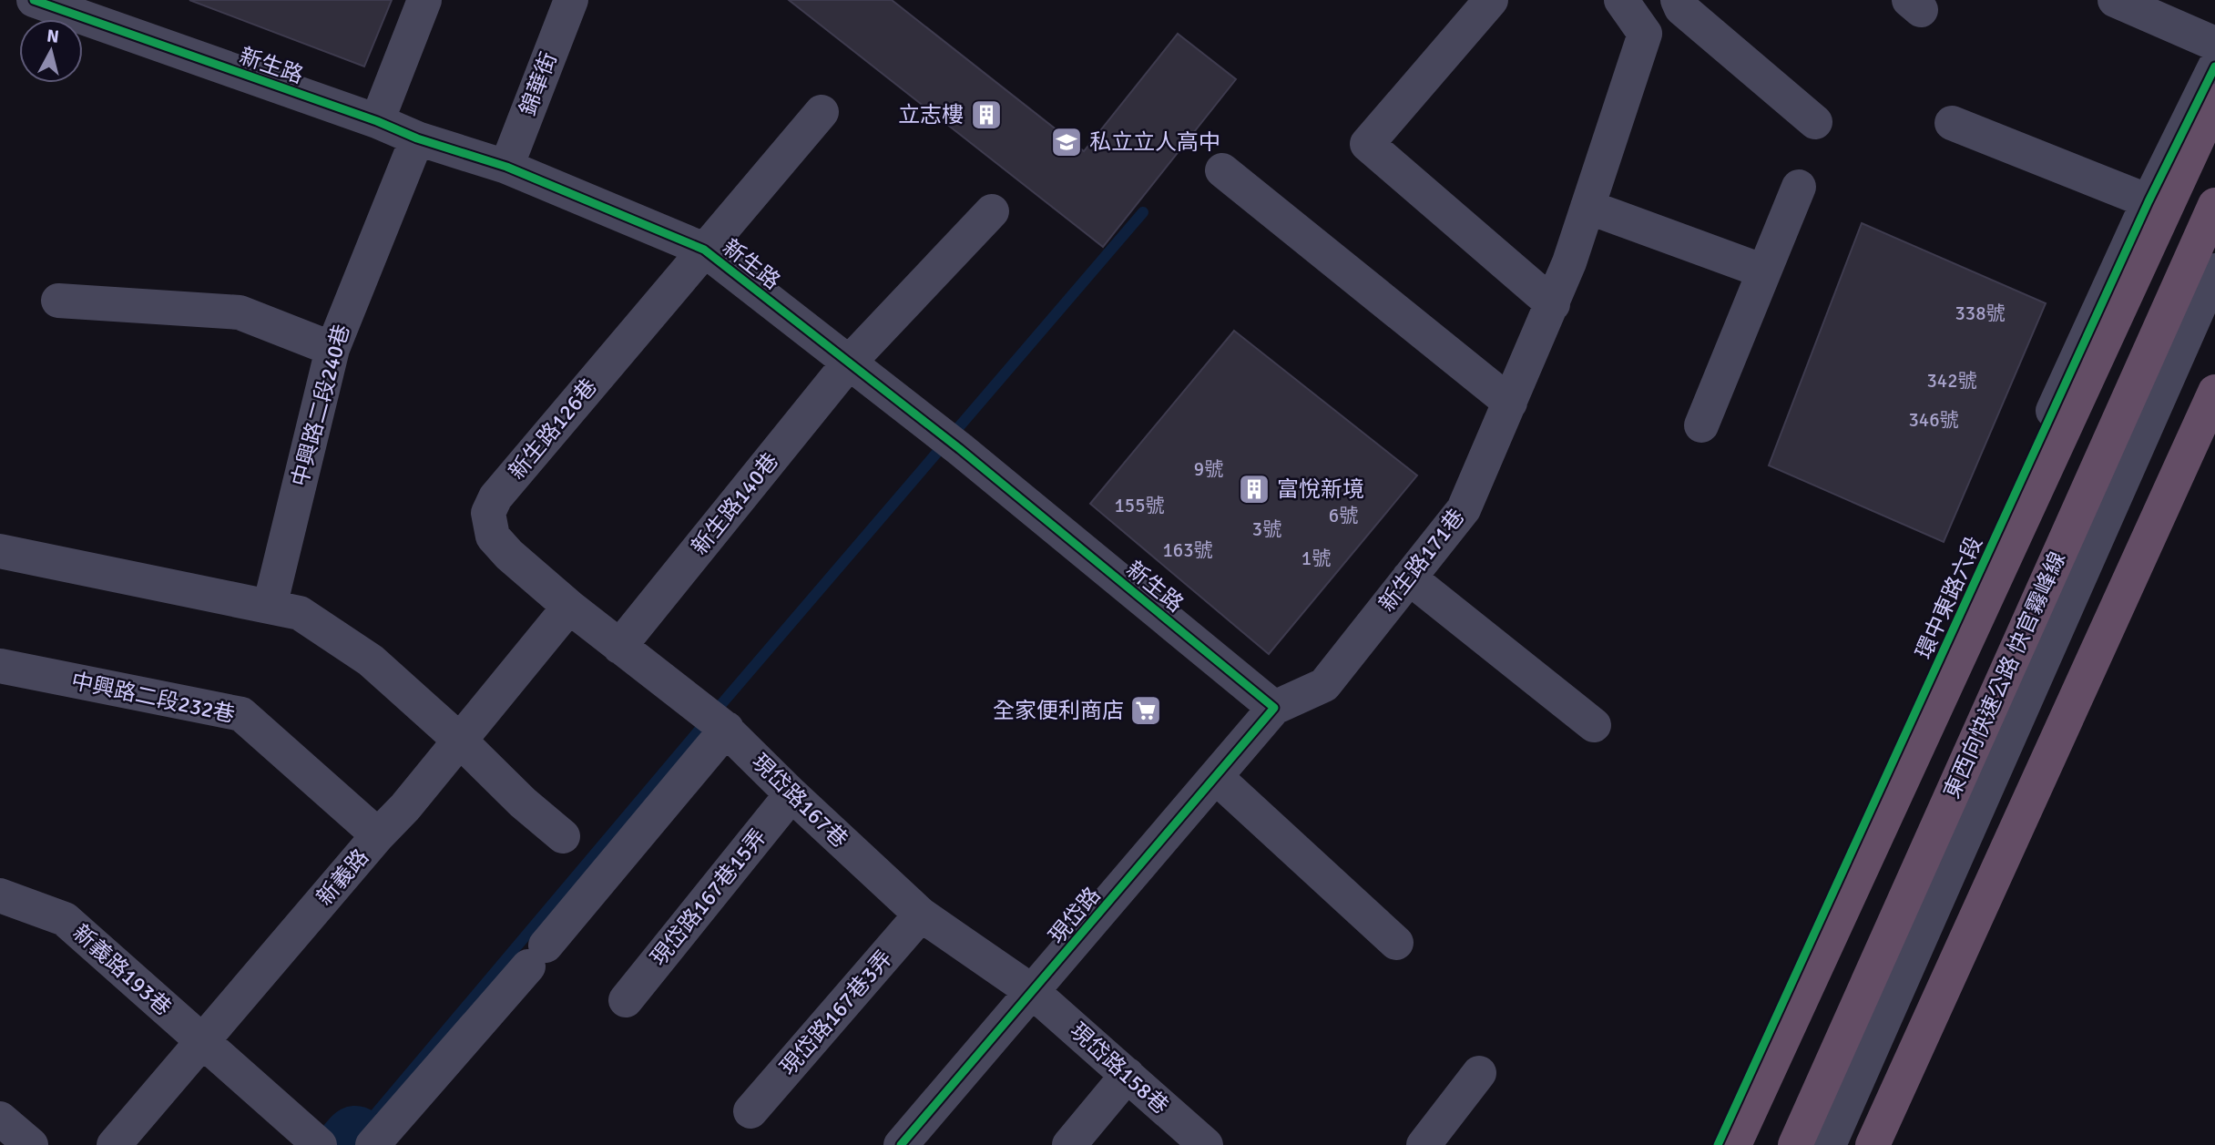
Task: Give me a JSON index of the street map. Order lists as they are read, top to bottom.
{
  "streets": {
    "highway": ["東西向快速公路 快官霧峰線"],
    "street": [
      "新生路",
      "錦華街",
      "中興路二段240巷",
      "新生路126巷",
      "新生路140巷",
      "新生路171巷",
      "環中東路六段",
      "中興路二段232巷",
      "現岱路167巷",
      "新義路",
      "現岱路167巷15弄",
      "現岱路",
      "新義路193巷",
      "現岱路167巷3弄",
      "現岱路158巷"
    ]
  },
  "crossings": [
    ["新生路", "錦華街"],
    ["新生路", "中興路二段240巷"],
    ["新生路", "新生路126巷"],
    ["新生路", "新生路140巷"],
    ["新生路", "新生路171巷"],
    ["新生路", "現岱路"],
    ["新生路126巷", "現岱路167巷"],
    ["新生路126巷", "新義路"],
    ["新生路140巷", "現岱路167巷"],
    ["新生路171巷", "現岱路"],
    ["中興路二段232巷", "新義路"],
    ["現岱路167巷", "新義路"],
    ["現岱路167巷", "現岱路167巷15弄"],
    ["現岱路167巷", "現岱路"],
    ["現岱路167巷", "現岱路167巷3弄"],
    ["現岱路167巷", "現岱路158巷"],
    ["新義路", "新義路193巷"],
    ["現岱路", "現岱路158巷"]
  ],
  "places": {
    "building": ["立志樓", "富悅新境"],
    "school or university": ["私立立人高中"],
    "supermarket": ["全家便利商店"]
  },
  "house_numbers": [
    "338號",
    "342號",
    "346號",
    "9號",
    "155號",
    "6號",
    "3號",
    "163號",
    "1號"
  ],
  "north": "top"
}
